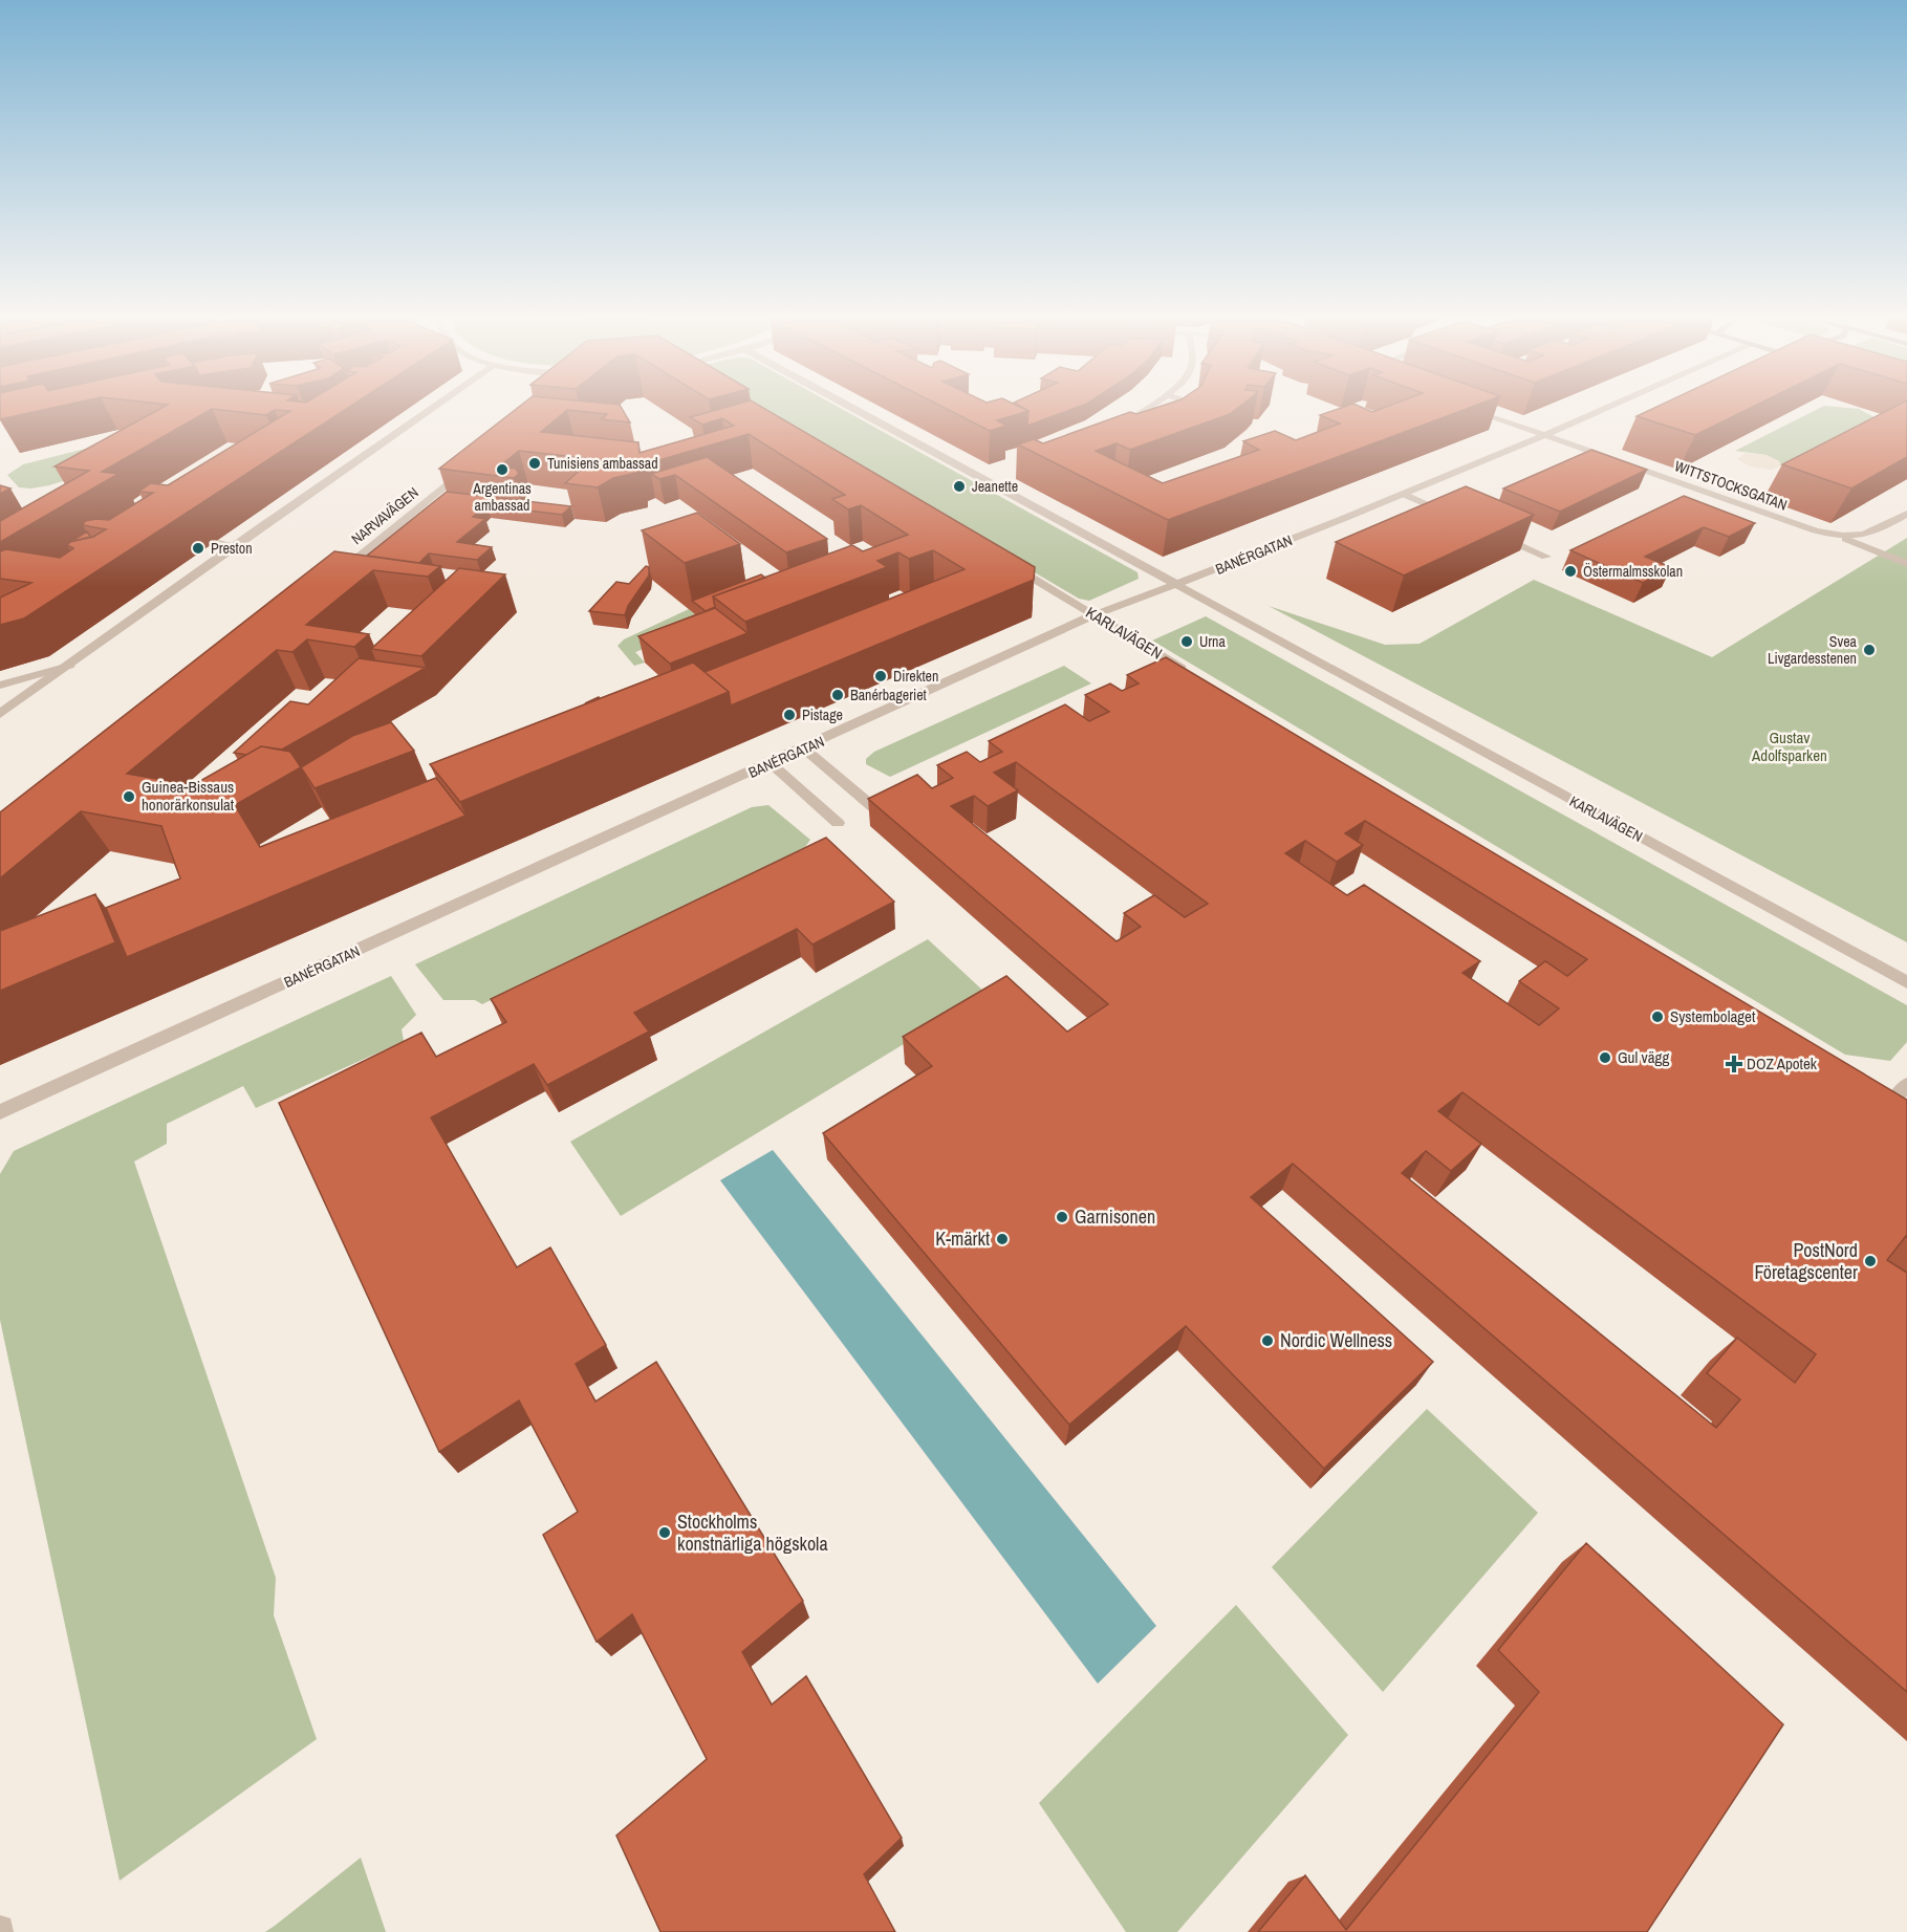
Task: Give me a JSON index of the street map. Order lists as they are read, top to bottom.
{
  "streets": {
    "street": [
      "WITTSTOCKSGATAN",
      "NARVAVÄGEN",
      "BANÉRGATAN",
      "KARLAVÄGEN"
    ]
  },
  "crossings": [
    ["WITTSTOCKSGATAN", "BANÉRGATAN"],
    ["BANÉRGATAN", "KARLAVÄGEN"]
  ],
  "parks": ["Gustav Adolfsparken"],
  "places": {
    "other": [
      "Tunisiens ambassad",
      "Argentinas ambassad",
      "Jeanette",
      "Preston",
      "Östermalmsskolan",
      "Urna",
      "Svea Livgardesstenen",
      "Direkten",
      "Banérbageriet",
      "Pistage",
      "Guinea-Bissaus honorärkonsulat",
      "Systembolaget",
      "Gul vägg",
      "Garnisonen",
      "K-märkt",
      "PostNord Företagscenter",
      "Nordic Wellness",
      "Stockholms konstnärliga högskola"
    ],
    "health": ["DOZ Apotek"]
  }
}
